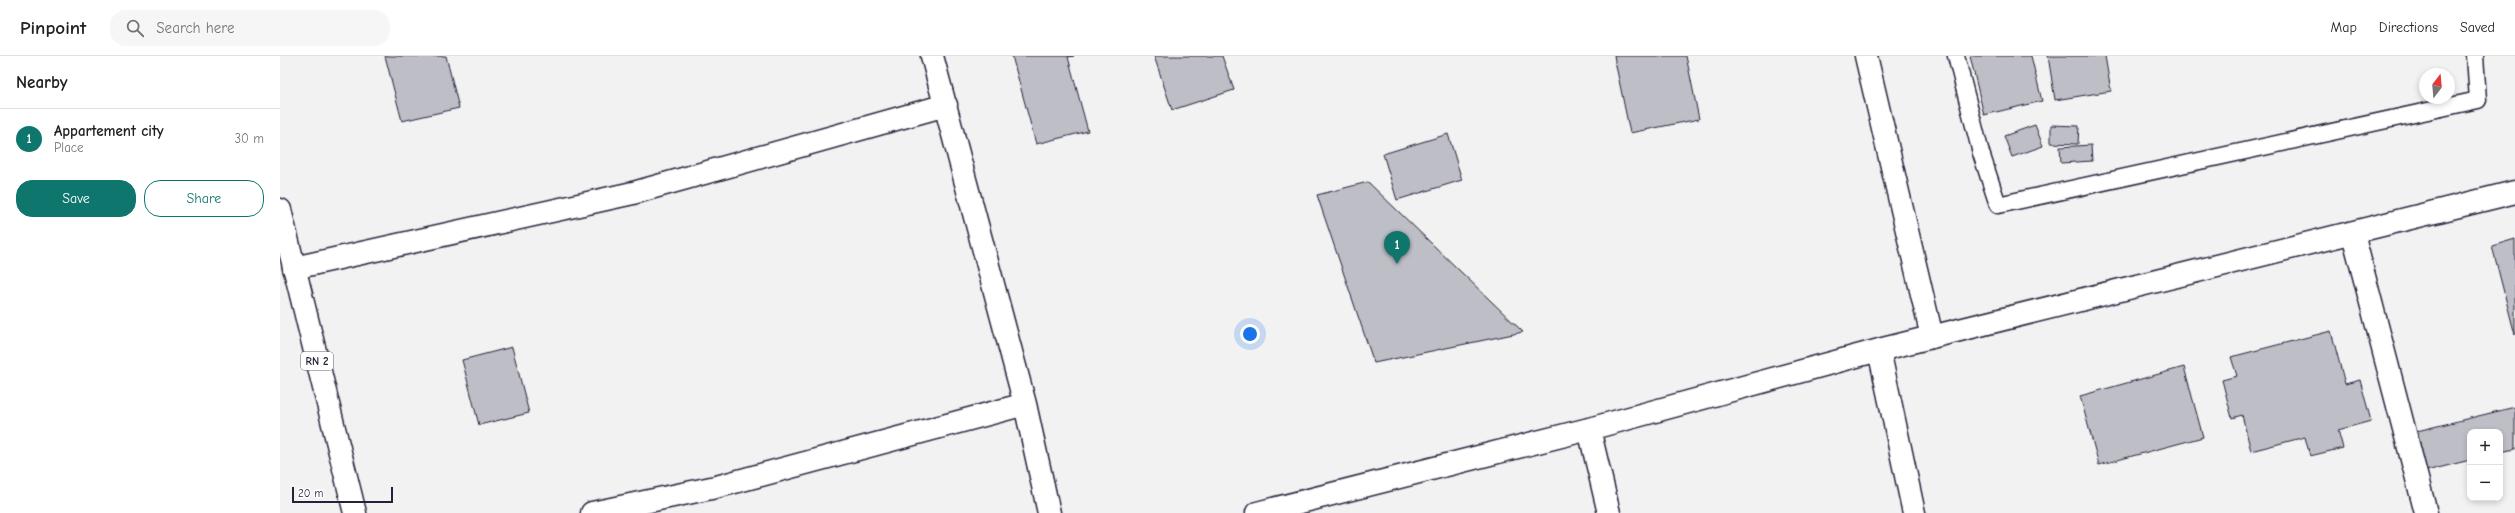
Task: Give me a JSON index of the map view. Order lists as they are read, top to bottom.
{
  "streets": {
    "street": ["RN 2"]
  },
  "scale_bar": "20 m",
  "north": "top",
  "page": {
    "header": "Pinpoint",
    "search": "Search here",
    "nav": ["Map", "Directions", "Saved"],
    "heading": "Nearby",
    "list": [
      {
        "mark": "1",
        "name": "Appartement city",
        "note": "Place",
        "value": "30 m"
      }
    ],
    "buttons": ["Save", "Share"],
    "pins": "1",
    "map_buttons": ["+", "−"],
    "scale": "20 m"
  }
}
